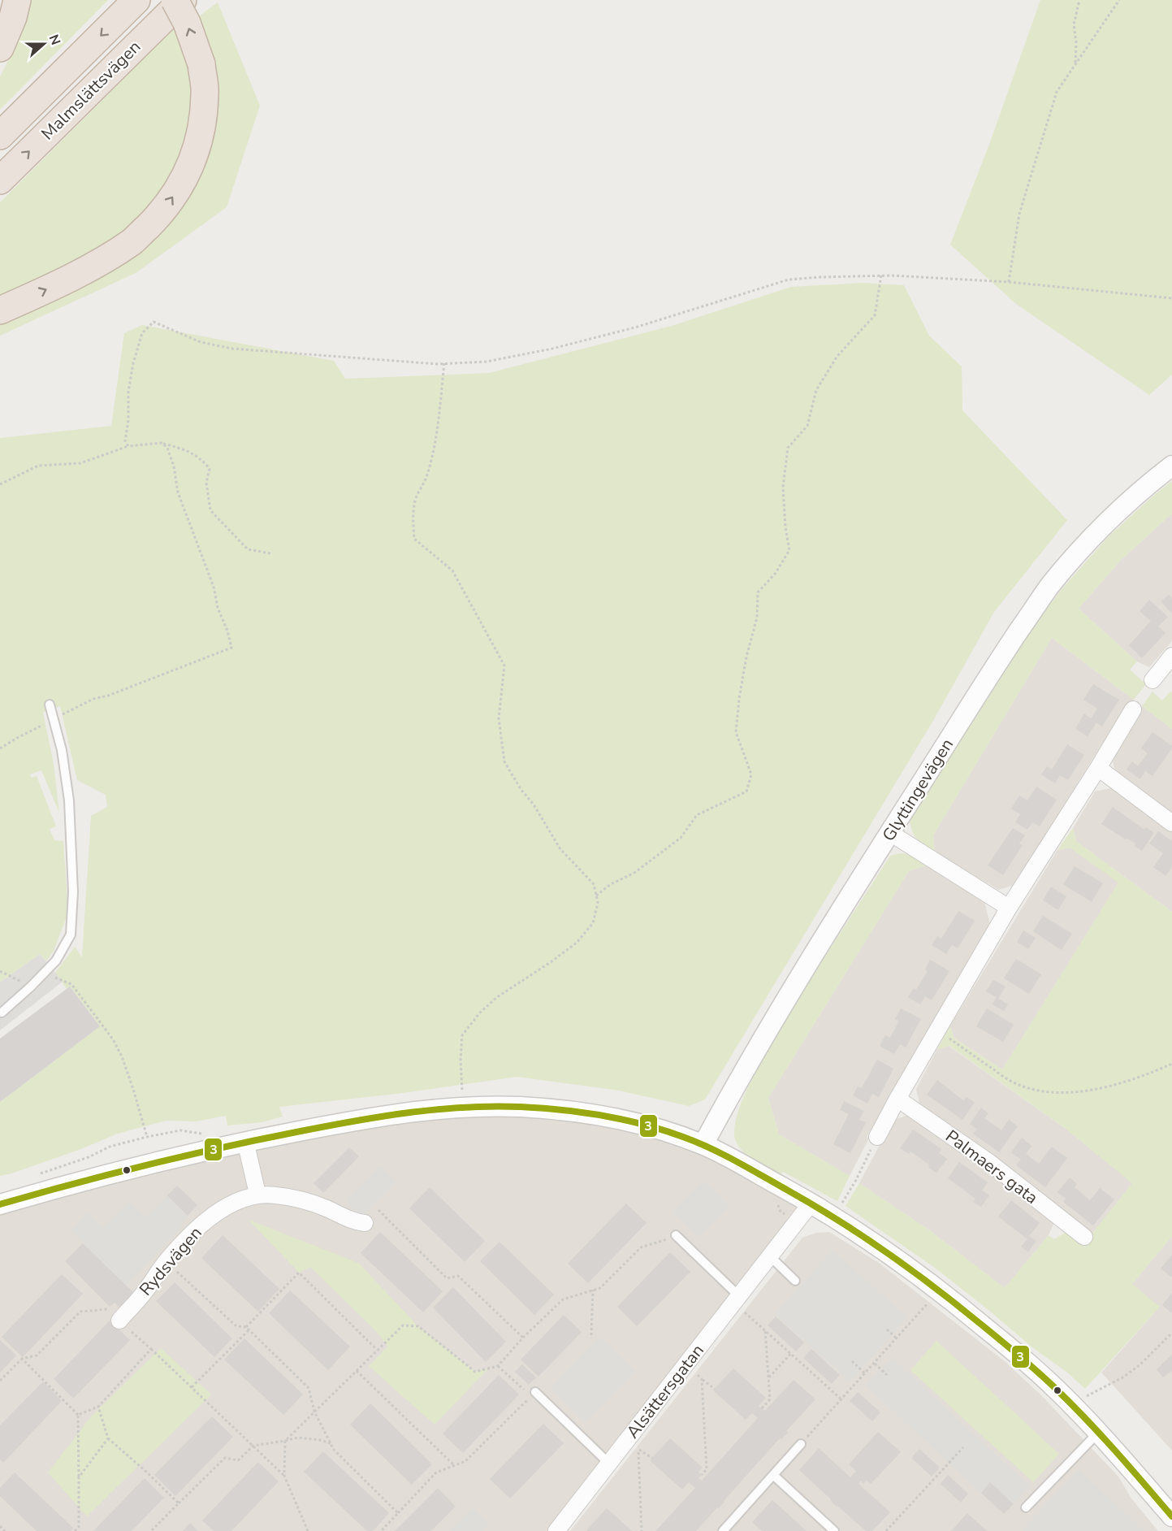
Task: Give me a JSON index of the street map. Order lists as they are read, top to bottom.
{
  "streets": {
    "highway": ["Malmslättsvägen"],
    "street": [
      "Glyttingevägen",
      "Palmaers gata",
      "Rydsvägen",
      "Alsättersgatan"
    ]
  },
  "lines": ["transit line 3"],
  "north": "right"
}
